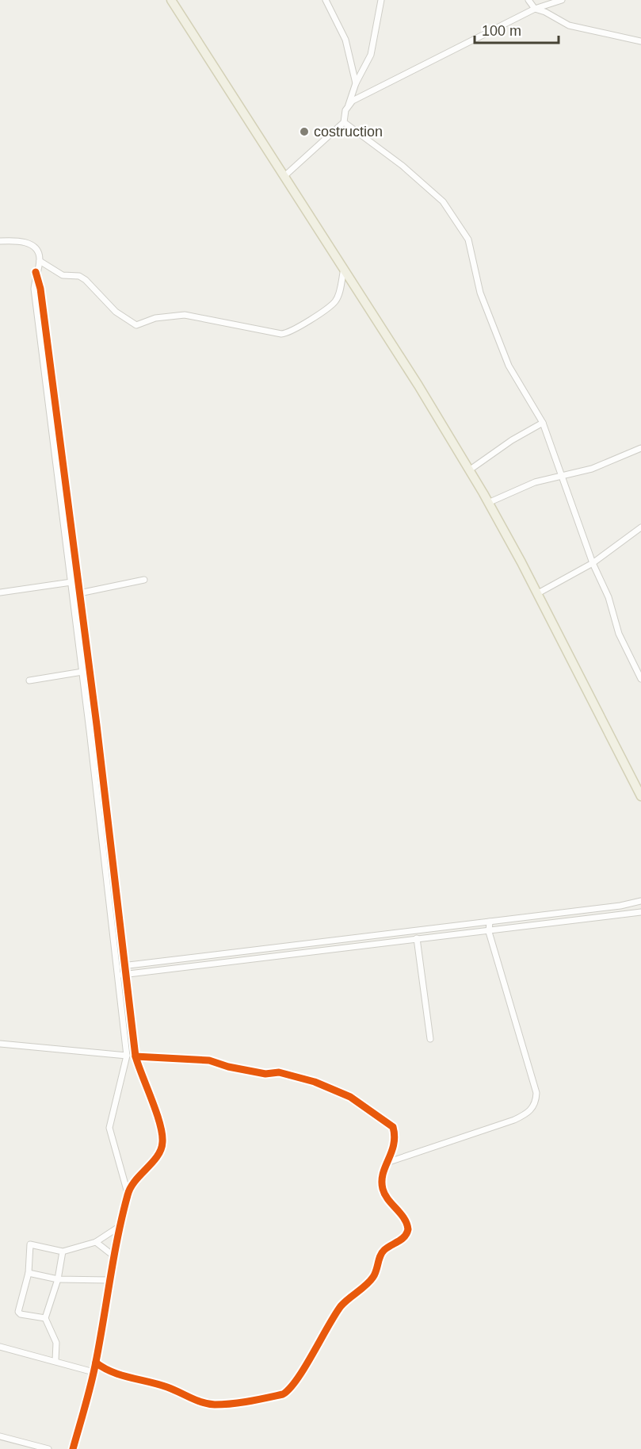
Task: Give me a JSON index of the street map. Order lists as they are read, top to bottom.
{
  "places": ["costruction"],
  "scale_bar": "100 m"
}
